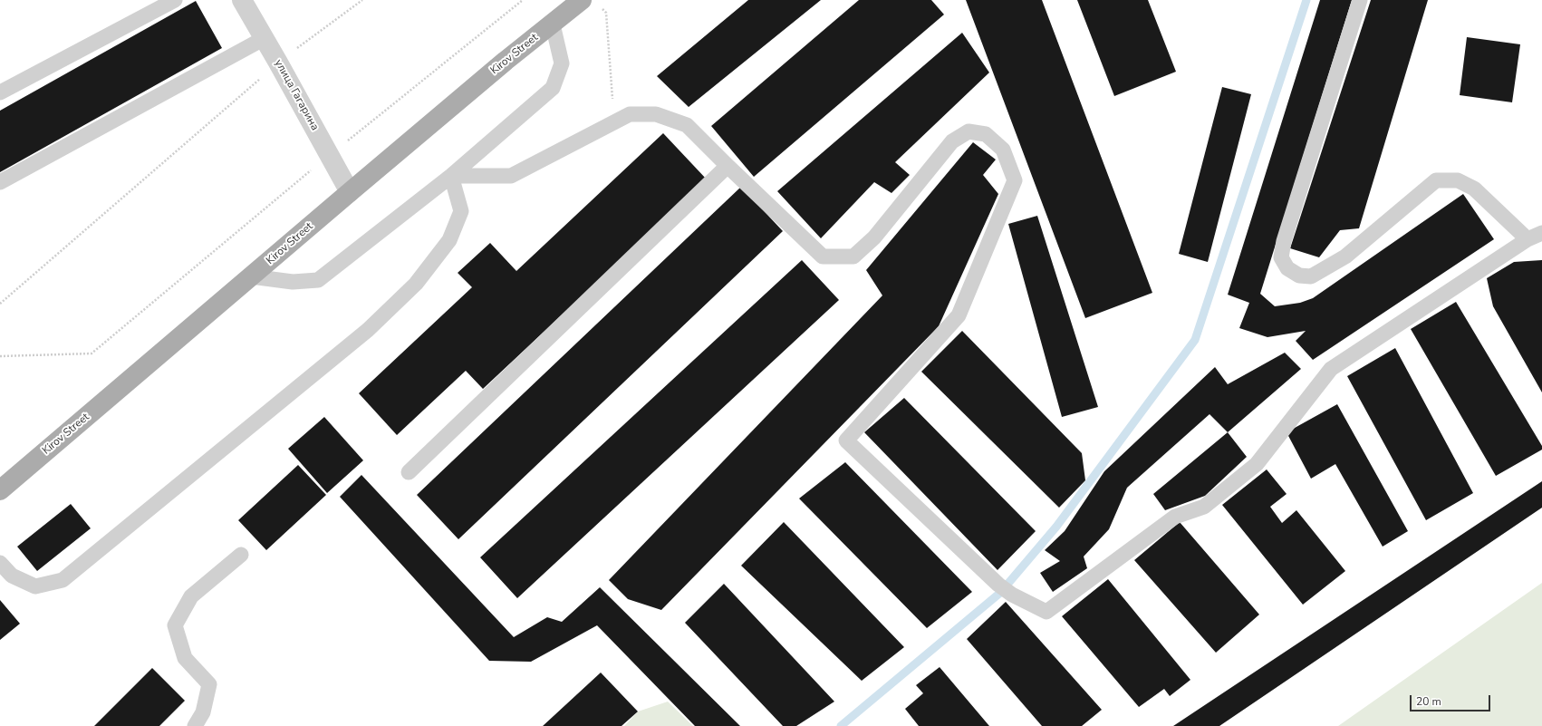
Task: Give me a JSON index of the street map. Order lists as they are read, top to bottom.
{
  "streets": {
    "main road": ["Kirov Street"],
    "street": ["улица Гагарина"]
  },
  "crossings": [
    ["Kirov Street", "улица Гагарина"]
  ],
  "scale_bar": "20 m"
}
